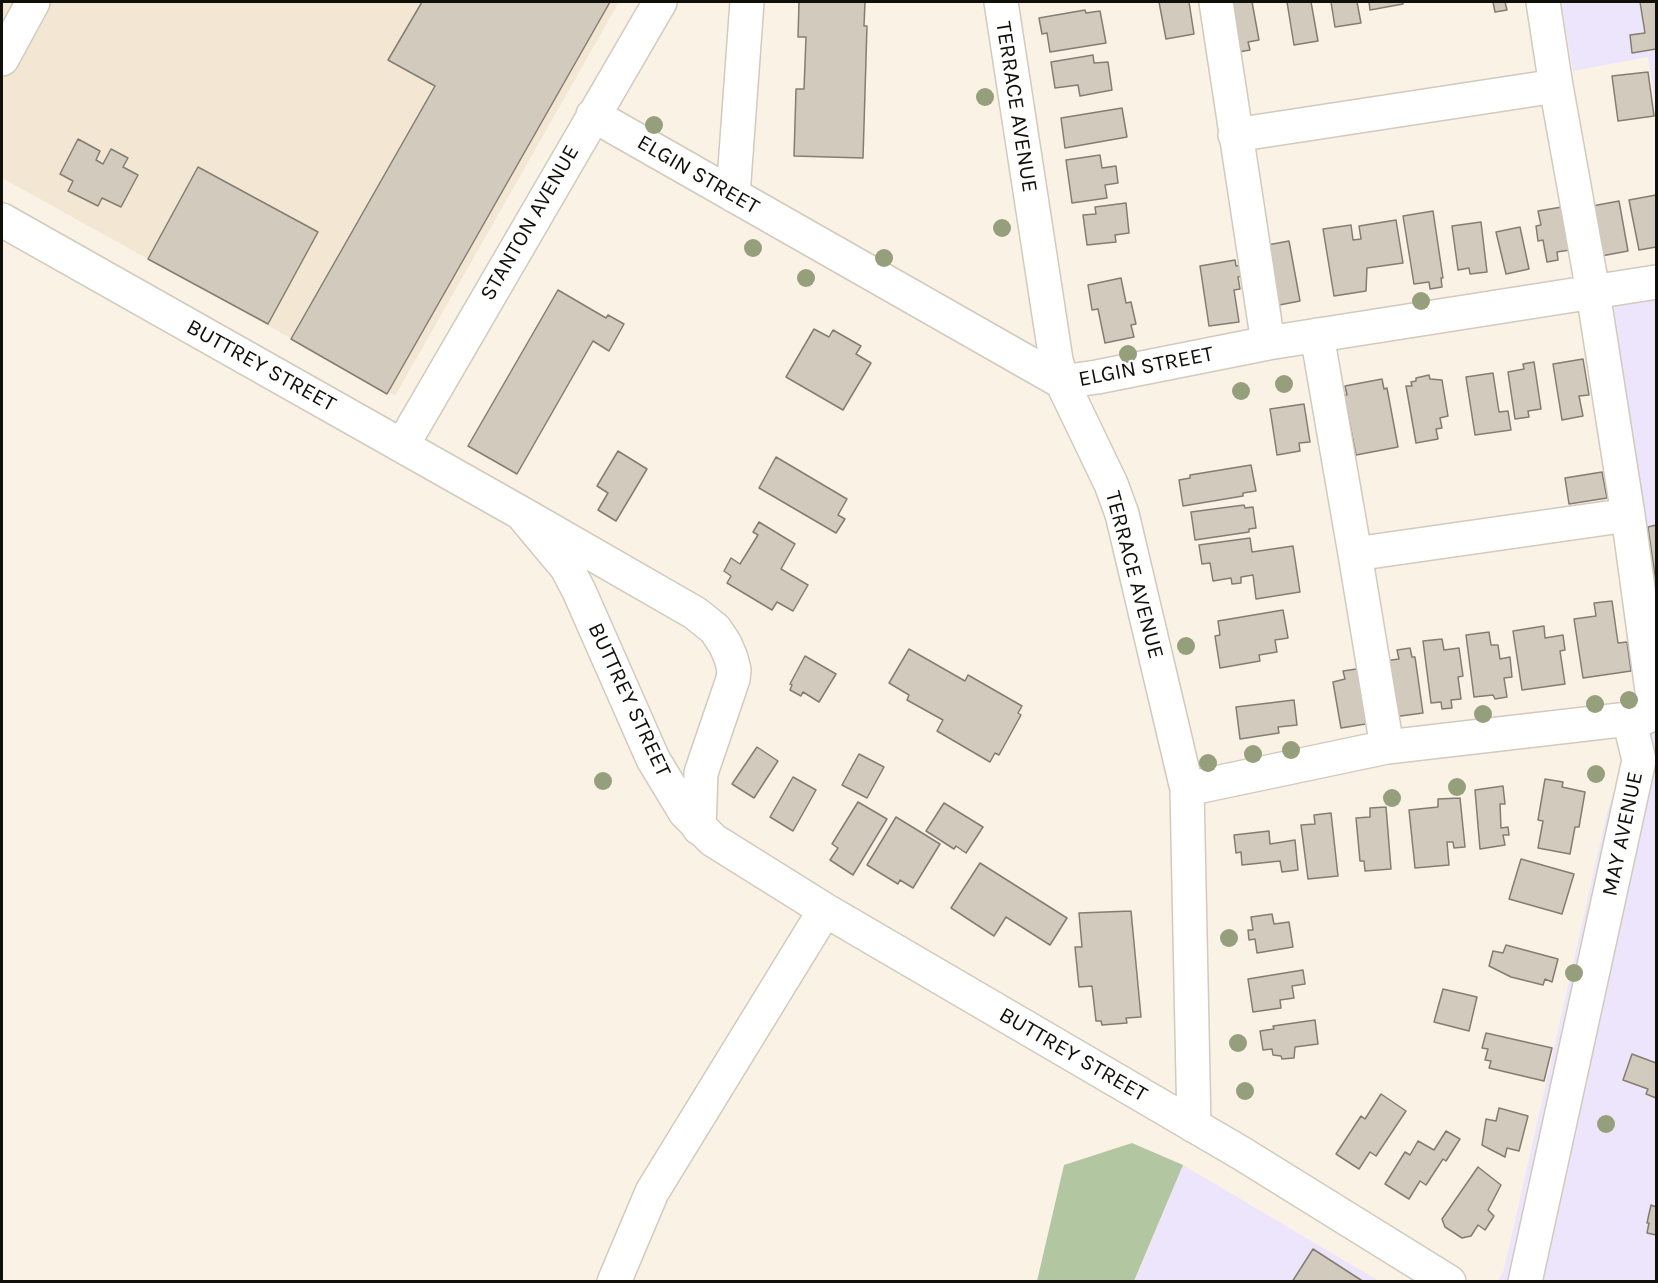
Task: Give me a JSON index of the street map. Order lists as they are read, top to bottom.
{
  "streets": {
    "street": [
      "TERRACE AVENUE",
      "ELGIN STREET",
      "STANTON AVENUE",
      "BUTTREY STREET",
      "MAY AVENUE"
    ]
  },
  "crossings": [
    ["TERRACE AVENUE", "ELGIN STREET"],
    ["TERRACE AVENUE", "BUTTREY STREET"],
    ["ELGIN STREET", "STANTON AVENUE"],
    ["STANTON AVENUE", "BUTTREY STREET"]
  ]
}
